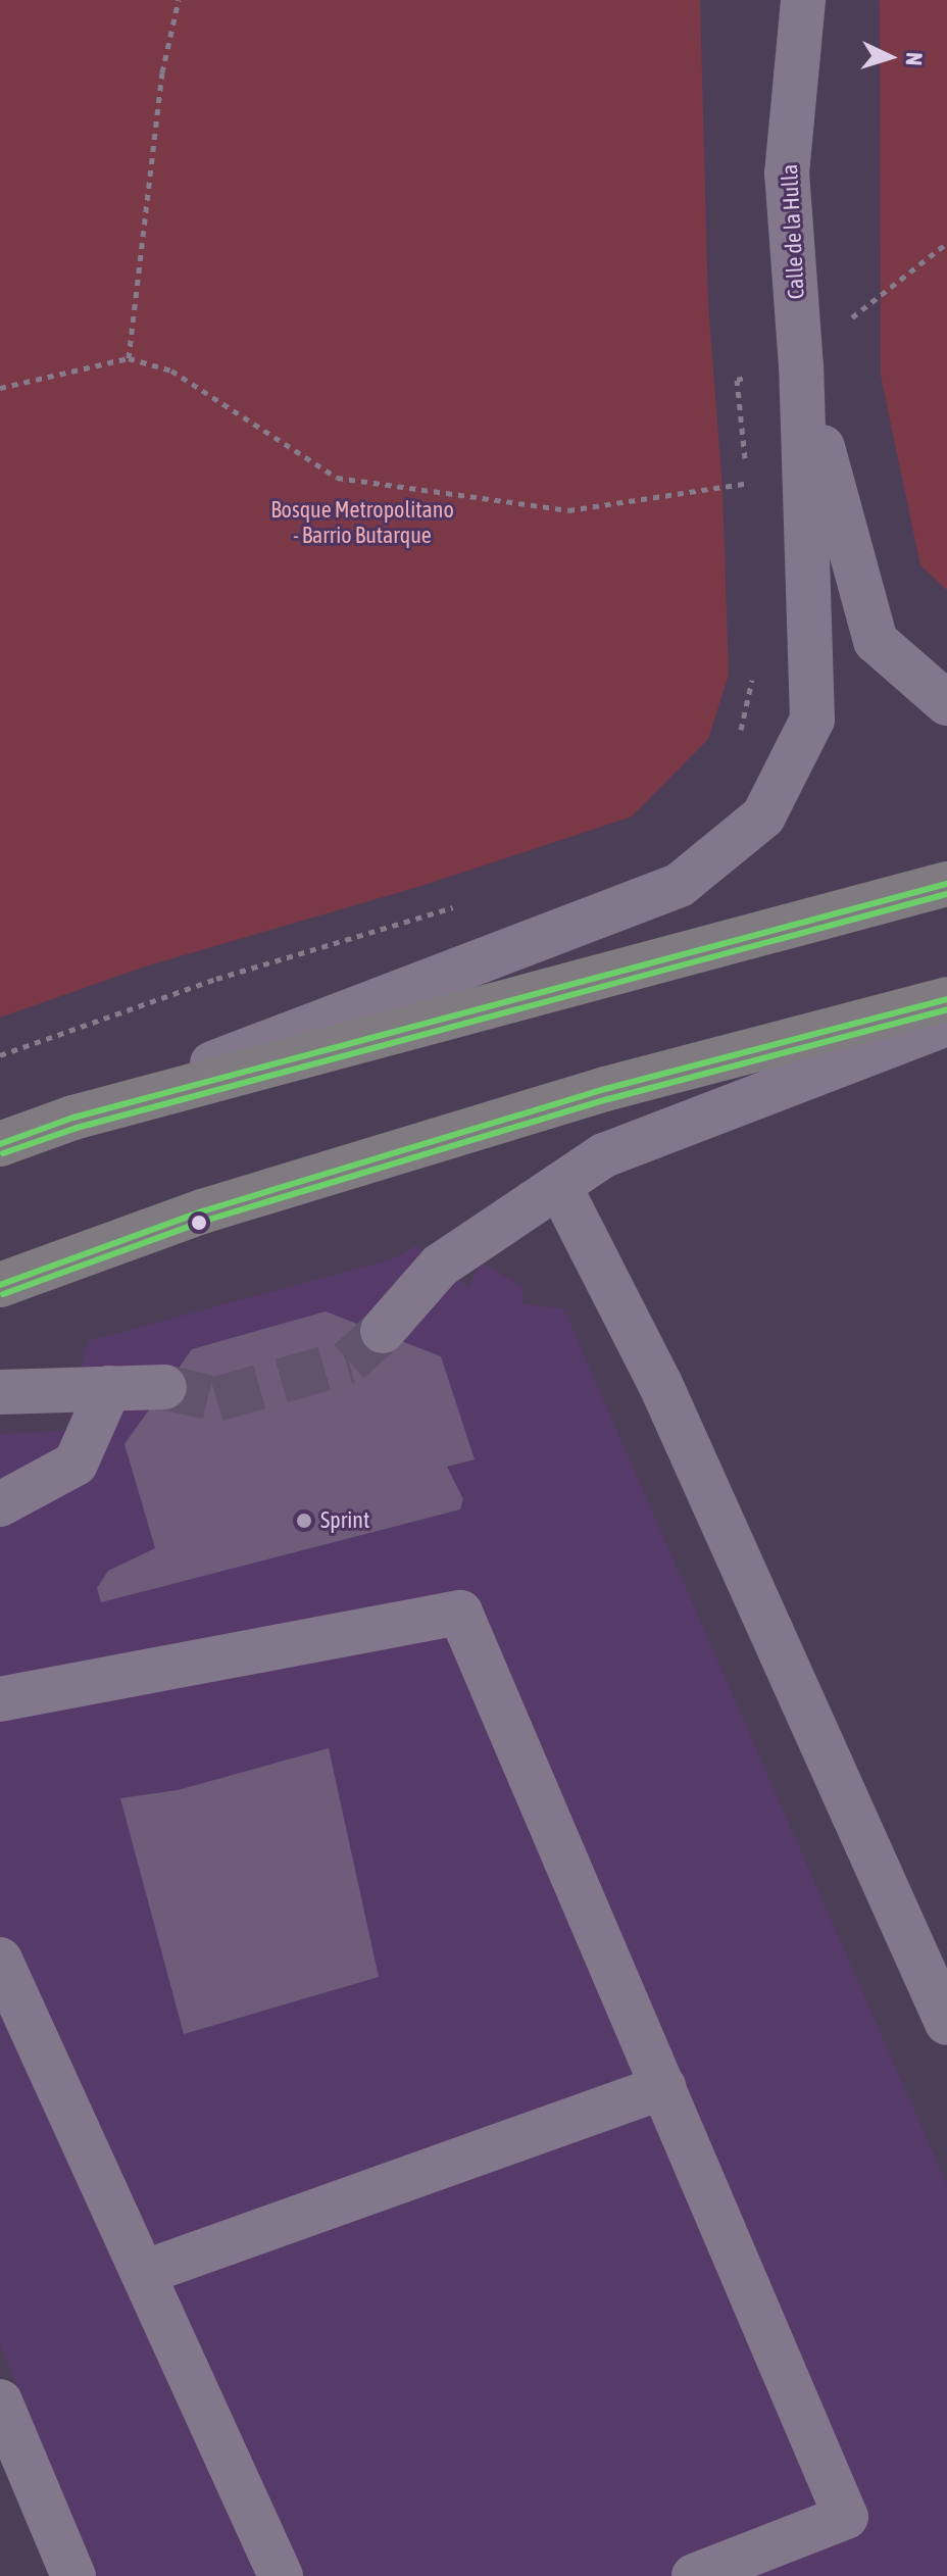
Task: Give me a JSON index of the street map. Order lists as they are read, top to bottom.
{
  "streets": {
    "street": ["Calle de la Hulla"]
  },
  "parks": ["Bosque Metropolitano - Barrio Butarque"],
  "places": ["Sprint"],
  "north": "right"
}
